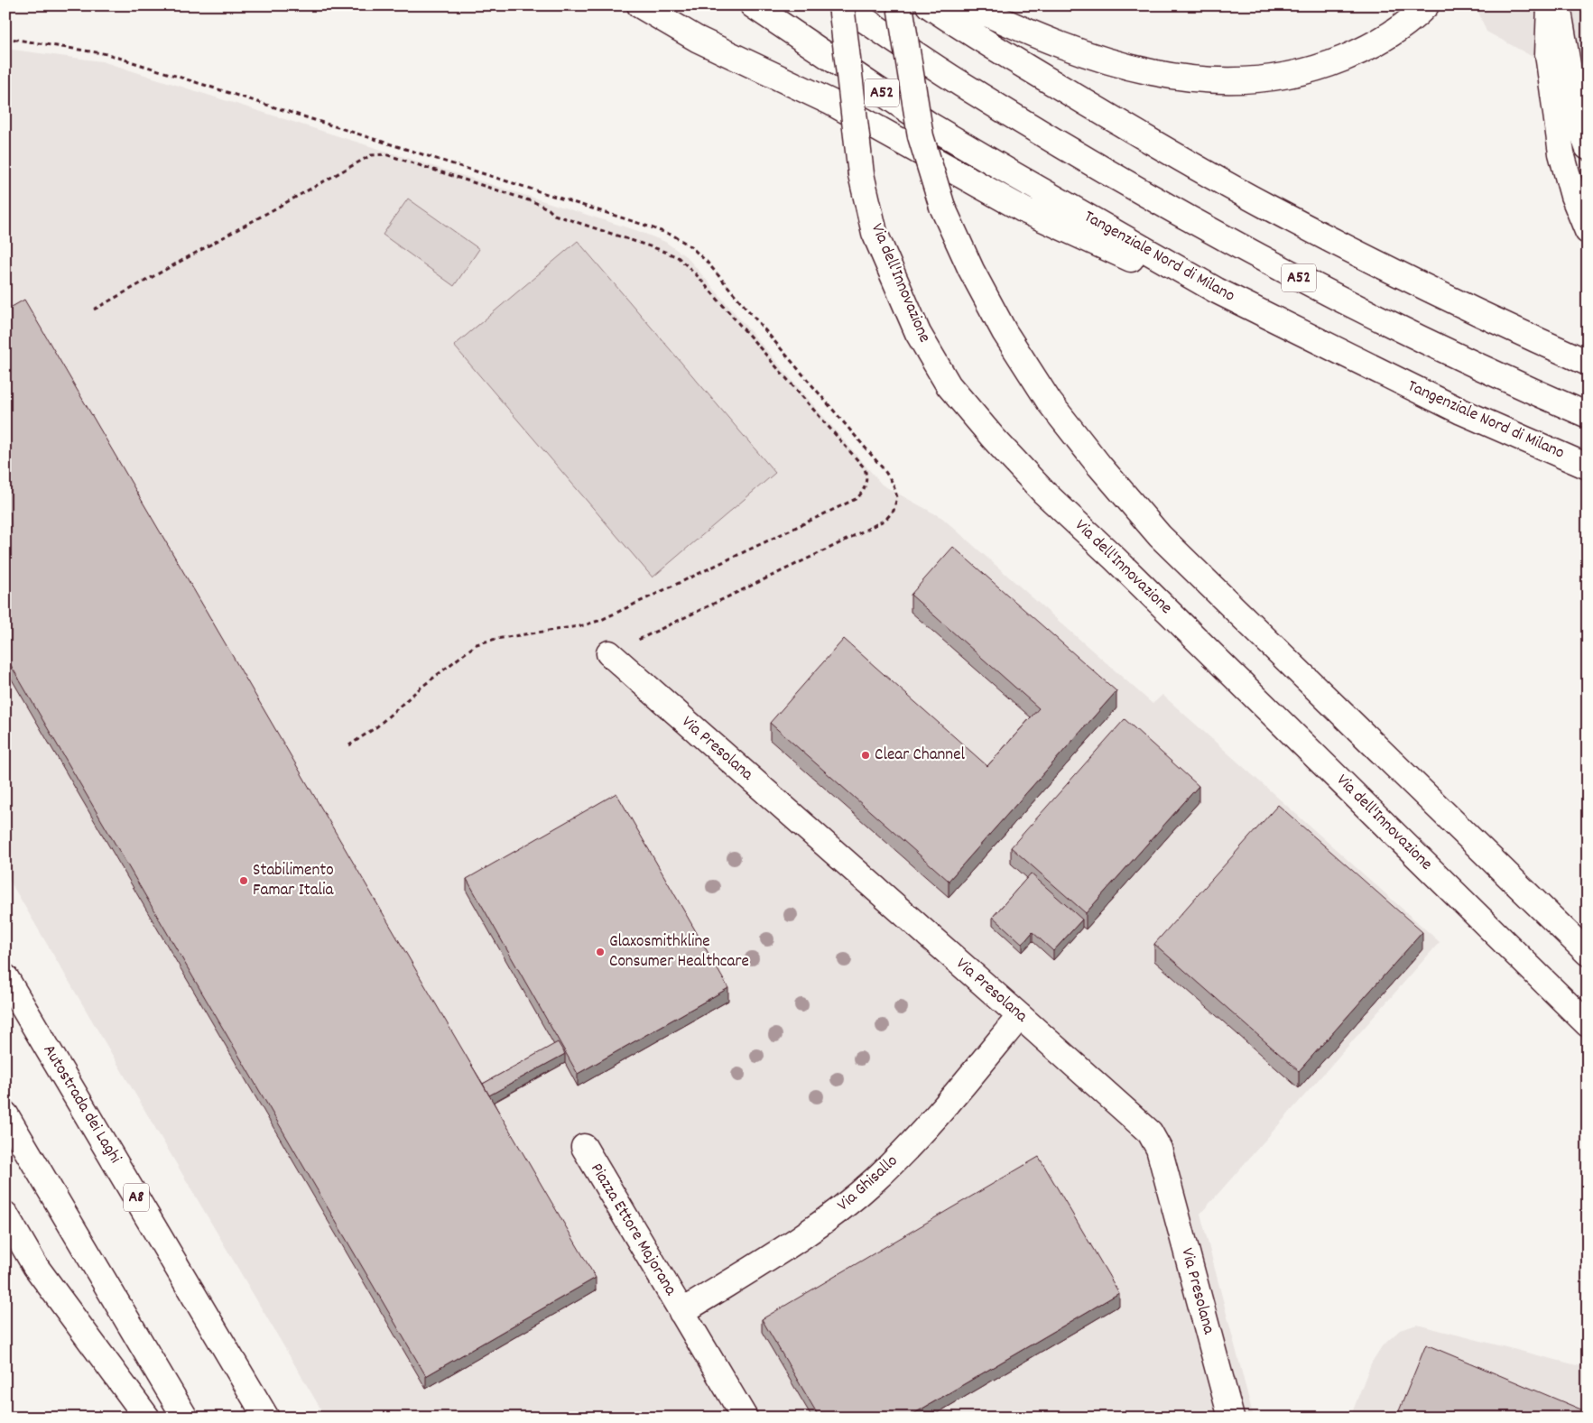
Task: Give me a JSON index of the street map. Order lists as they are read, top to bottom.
{
  "streets": {
    "main road": [
      "A52",
      "Tangenziale Nord di Milano",
      "Via dell'Innovazione",
      "Via Presolana",
      "Autostrada dei Laghi",
      "Via Ghisallo",
      "A8",
      "Piazza Ettore Majorana"
    ]
  },
  "crossings": [
    ["A52", "Via dell'Innovazione"],
    ["Via Presolana", "Via Ghisallo"],
    ["Via Ghisallo", "Piazza Ettore Majorana"]
  ],
  "places": ["Clear Channel", "Stabilimento Famar Italia", "Glaxosmithkline Consumer Healthcare"]
}
